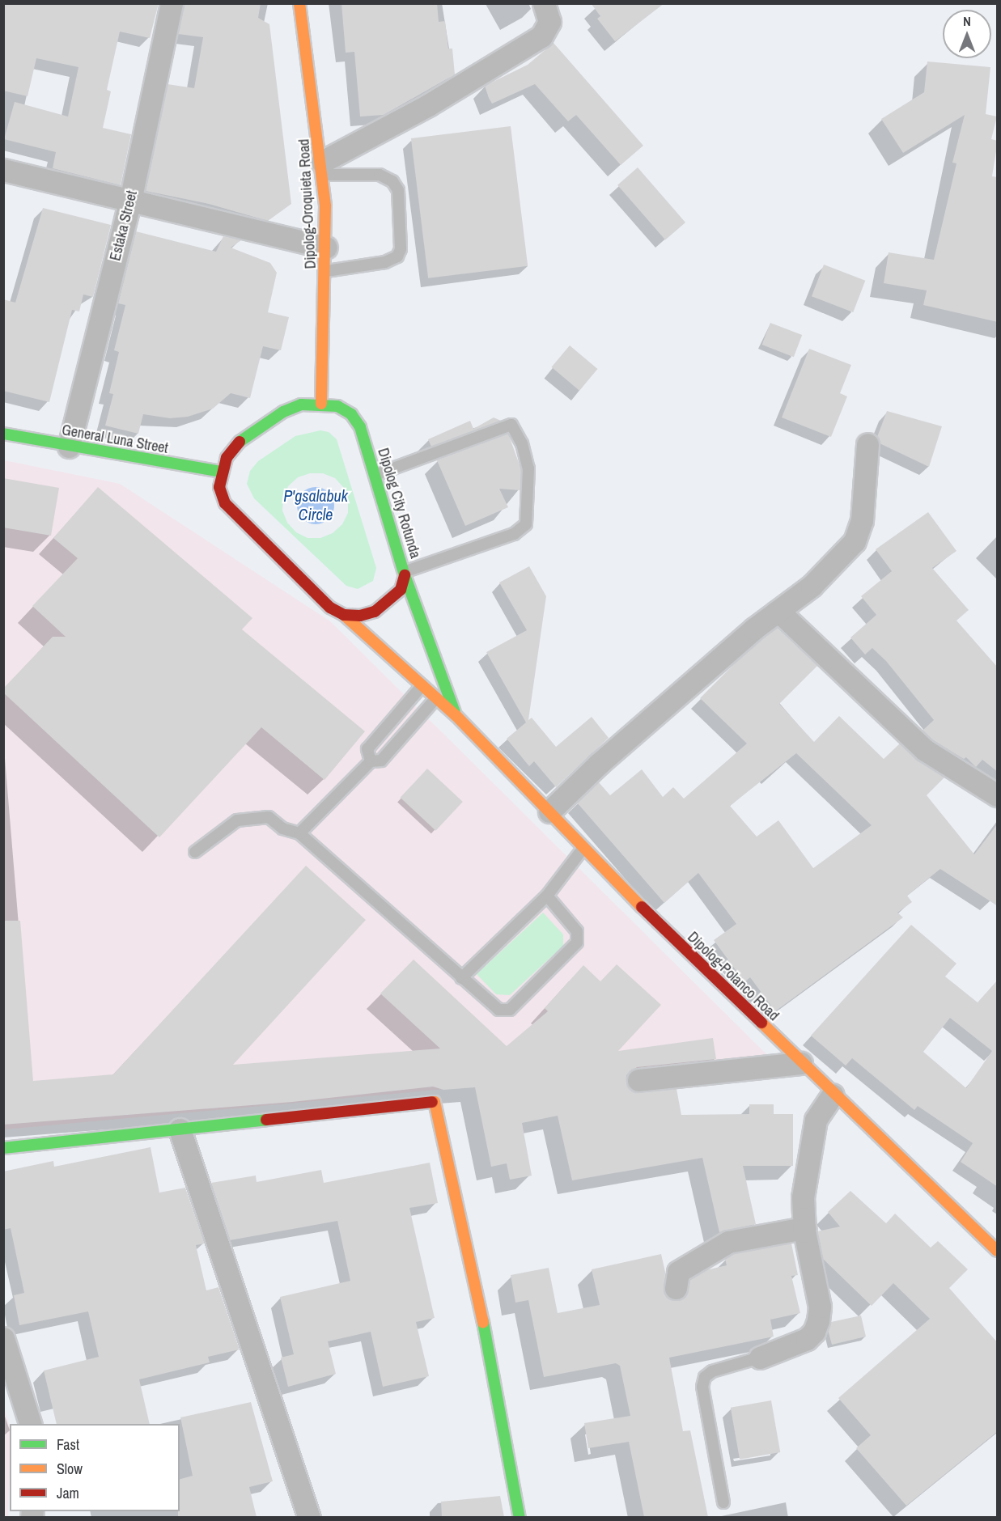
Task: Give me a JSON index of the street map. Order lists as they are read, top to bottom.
{
  "streets": {
    "main road": [
      "Dipolog-Oroquieta Road",
      "General Luna Street",
      "Dipolog City Rotunda",
      "Dipolog-Polanco Road"
    ],
    "street": ["Estaka Street"]
  },
  "crossings": [
    ["Dipolog-Oroquieta Road", "Dipolog City Rotunda"],
    ["Estaka Street", "General Luna Street"],
    ["General Luna Street", "Dipolog City Rotunda"],
    ["Dipolog City Rotunda", "Dipolog-Polanco Road"]
  ],
  "water": ["P'gsalabuk Circle"],
  "legend": ["Fast", "Slow", "Jam"],
  "north": "top"
}
